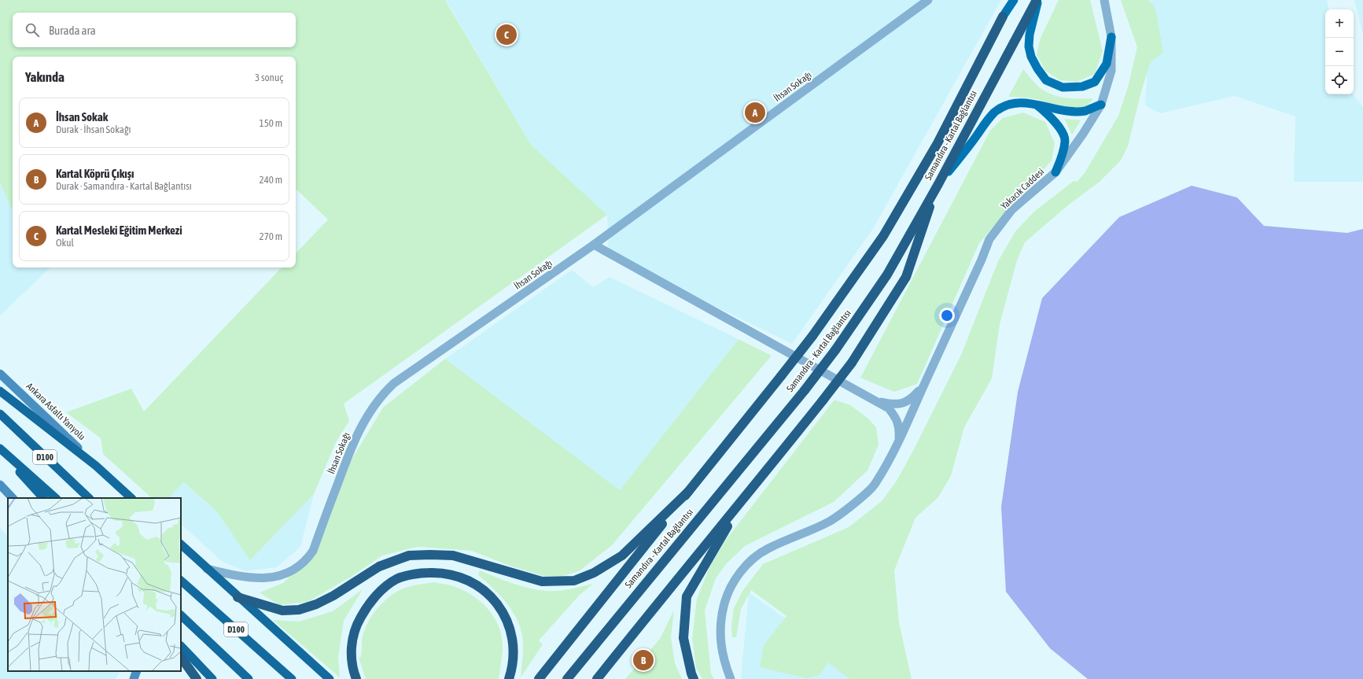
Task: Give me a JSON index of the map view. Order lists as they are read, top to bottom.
{
  "streets": {
    "highway": ["Samandıra - Kartal Bağlantısı", "D100"],
    "main road": ["Ankara Asfaltı Yanyolu"],
    "street": ["İhsan Sokağı", "Yakacık Caddesi"]
  },
  "page": {
    "map_buttons": ["+", "−"],
    "search": "Burada ara",
    "pins": ["C", "A", "B"],
    "heading": ["Yakında", "3 sonuç"],
    "list": [
      {
        "mark": "A",
        "name": "İhsan Sokak",
        "note": "Durak · İhsan Sokağı",
        "value": "150 m"
      },
      {
        "mark": "B",
        "name": "Kartal Köprü Çıkışı",
        "note": "Durak · Samandıra - Kartal Bağlantısı",
        "value": "240 m"
      },
      {
        "mark": "C",
        "name": "Kartal Mesleki Eğitim Merkezi",
        "note": "Okul",
        "value": "270 m"
      }
    ]
  }
}
